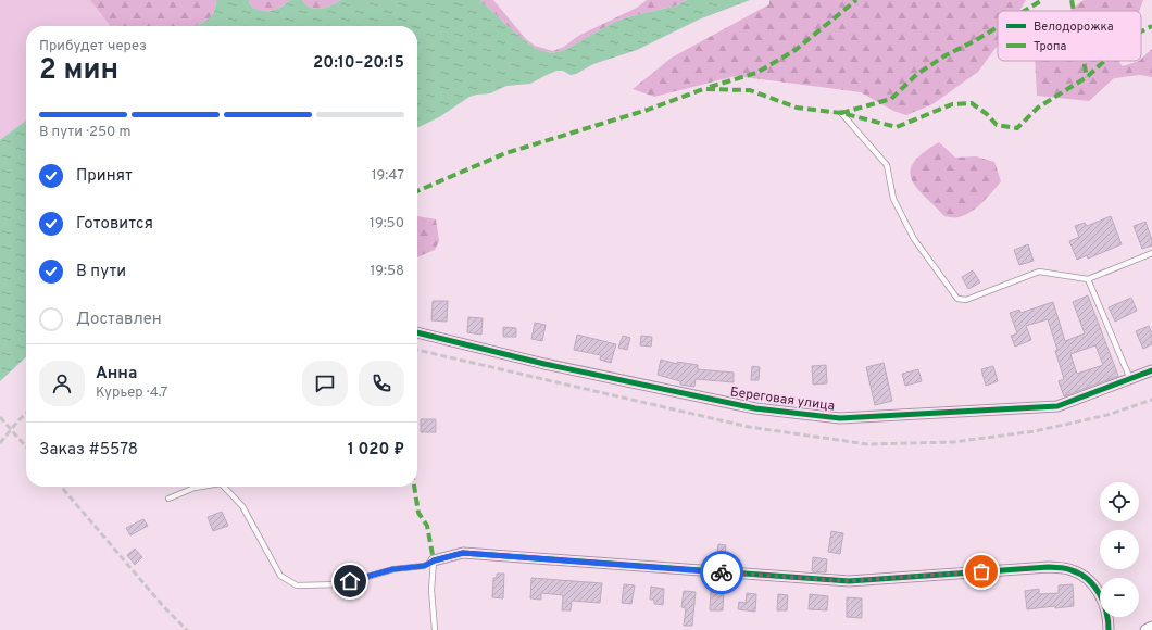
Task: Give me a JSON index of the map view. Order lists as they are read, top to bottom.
{
  "streets": {
    "street": ["Береговая улица"]
  },
  "legend": ["Велодорожка", "Тропа"],
  "page": {
    "heading": ["2 мин", "Прибудет через", "20:10–20:15"],
    "panel": [
      "Анна",
      "Курьер · 4.7",
      "Заказ #5578",
      "1 020 ₽"
    ],
    "bar": "В пути · 250 m",
    "list": [
      ["Принят", "19:47"],
      ["Готовится", "19:50"],
      ["В пути", "19:58"],
      "Доставлен"
    ],
    "map_buttons": ["+", "−"]
  }
}
